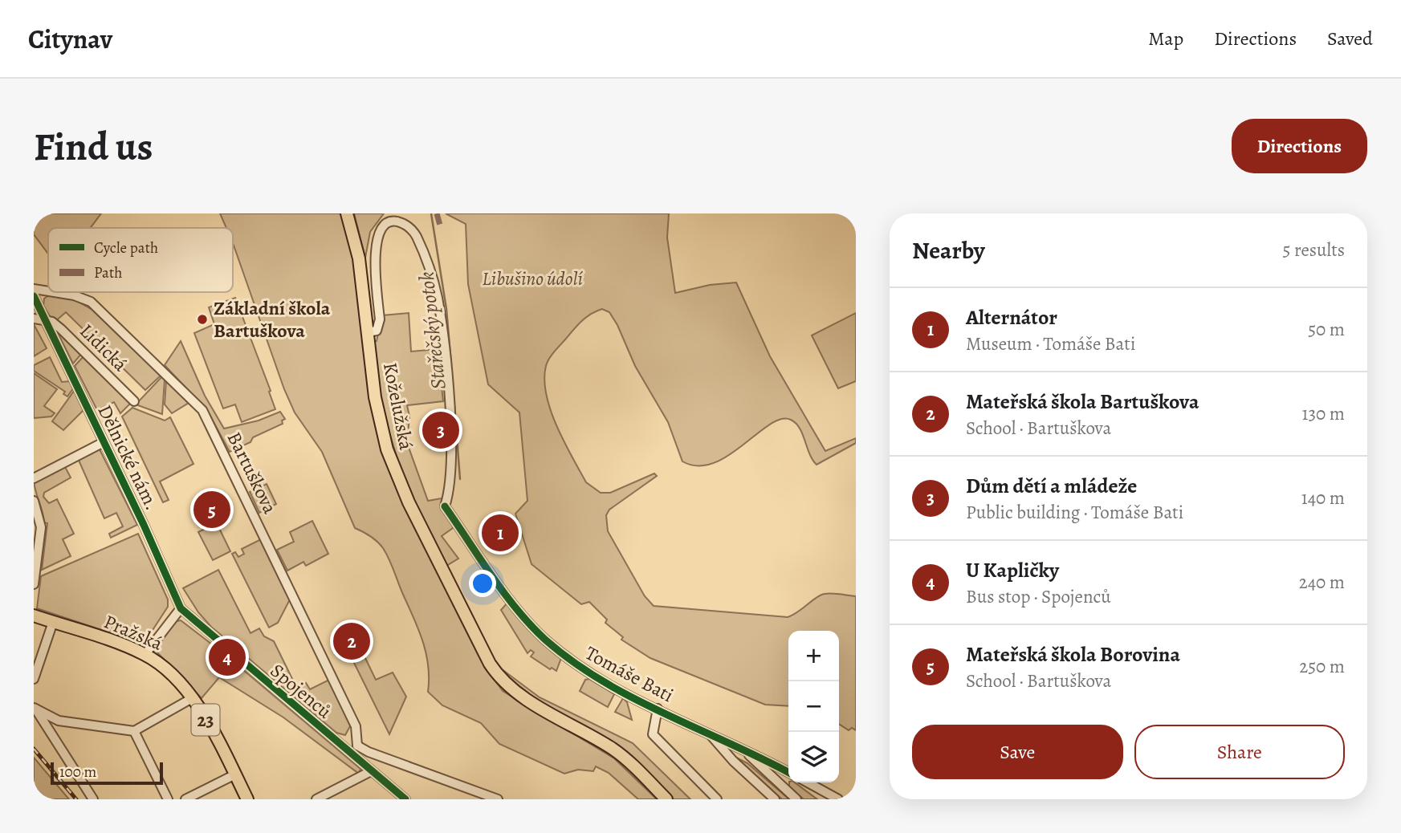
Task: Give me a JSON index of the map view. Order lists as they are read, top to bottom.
{
  "streets": {
    "main road": ["Koželužská", "Pražská", "23"],
    "street": [
      "Lidická",
      "Dělnické nám.",
      "Bartuškova",
      "Tomáše Bati",
      "Spojenců"
    ]
  },
  "crossings": [
    ["Lidická", "Dělnické nám."],
    ["Koželužská", "Tomáše Bati"],
    ["Dělnické nám.", "Spojenců"]
  ],
  "water": ["Stařečský potok"],
  "parks": ["Libušino údolí"],
  "places": ["Základní škola Bartuškova"],
  "legend": ["Cycle path", "Path"],
  "scale_bar": "100 m",
  "page": {
    "header": "Citynav",
    "nav": ["Map", "Directions", "Saved"],
    "buttons": [
      "Directions",
      ["Save", "Share"]
    ],
    "title": "Find us",
    "heading": ["Nearby", "5 results"],
    "list": [
      {
        "mark": "1",
        "name": "Alternátor",
        "note": "Museum · Tomáše Bati",
        "value": "50 m"
      },
      {
        "mark": "2",
        "name": "Mateřská škola Bartuškova",
        "note": "School · Bartuškova",
        "value": "130 m"
      },
      {
        "mark": "3",
        "name": "Dům dětí a mládeže",
        "note": "Public building · Tomáše Bati",
        "value": "140 m"
      },
      {
        "mark": "4",
        "name": "U Kapličky",
        "note": "Bus stop · Spojenců",
        "value": "240 m"
      },
      {
        "mark": "5",
        "name": "Mateřská škola Borovina",
        "note": "School · Bartuškova",
        "value": "250 m"
      }
    ],
    "pins": [
      "3",
      "5",
      "1",
      "2",
      "4"
    ],
    "map_buttons": ["+", "−"],
    "scale": "100 m"
  }
}
